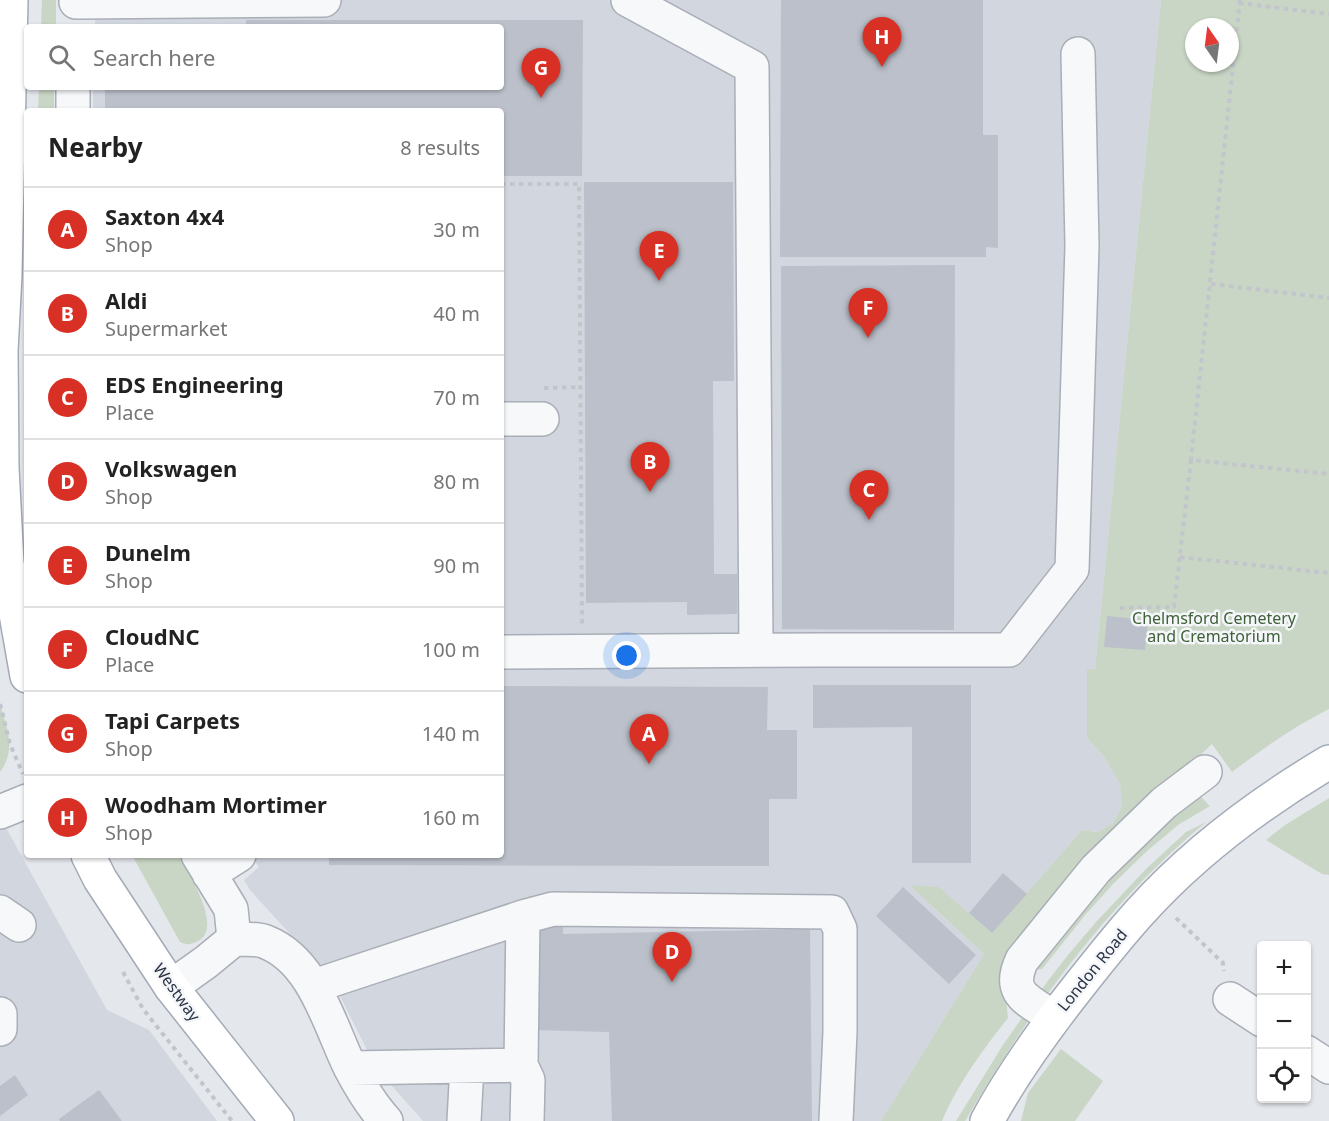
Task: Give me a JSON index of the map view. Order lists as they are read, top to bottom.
{
  "streets": {
    "main road": ["London Road", "Westway"]
  },
  "parks": ["Chelmsford Cemetery and Crematorium"],
  "north": "top",
  "page": {
    "pins": [
      "H",
      "G",
      "E",
      "F",
      "B",
      "C",
      "A",
      "D"
    ],
    "search": "Search here",
    "heading": ["Nearby", "8 results"],
    "list": [
      {
        "mark": "A",
        "name": "Saxton 4x4",
        "note": "Shop",
        "value": "30 m"
      },
      {
        "mark": "B",
        "name": "Aldi",
        "note": "Supermarket",
        "value": "40 m"
      },
      {
        "mark": "C",
        "name": "EDS Engineering",
        "note": "Place",
        "value": "70 m"
      },
      {
        "mark": "D",
        "name": "Volkswagen",
        "note": "Shop",
        "value": "80 m"
      },
      {
        "mark": "E",
        "name": "Dunelm",
        "note": "Shop",
        "value": "90 m"
      },
      {
        "mark": "F",
        "name": "CloudNC",
        "note": "Place",
        "value": "100 m"
      },
      {
        "mark": "G",
        "name": "Tapi Carpets",
        "note": "Shop",
        "value": "140 m"
      },
      {
        "mark": "H",
        "name": "Woodham Mortimer",
        "note": "Shop",
        "value": "160 m"
      }
    ],
    "map_buttons": ["+", "−"]
  }
}
